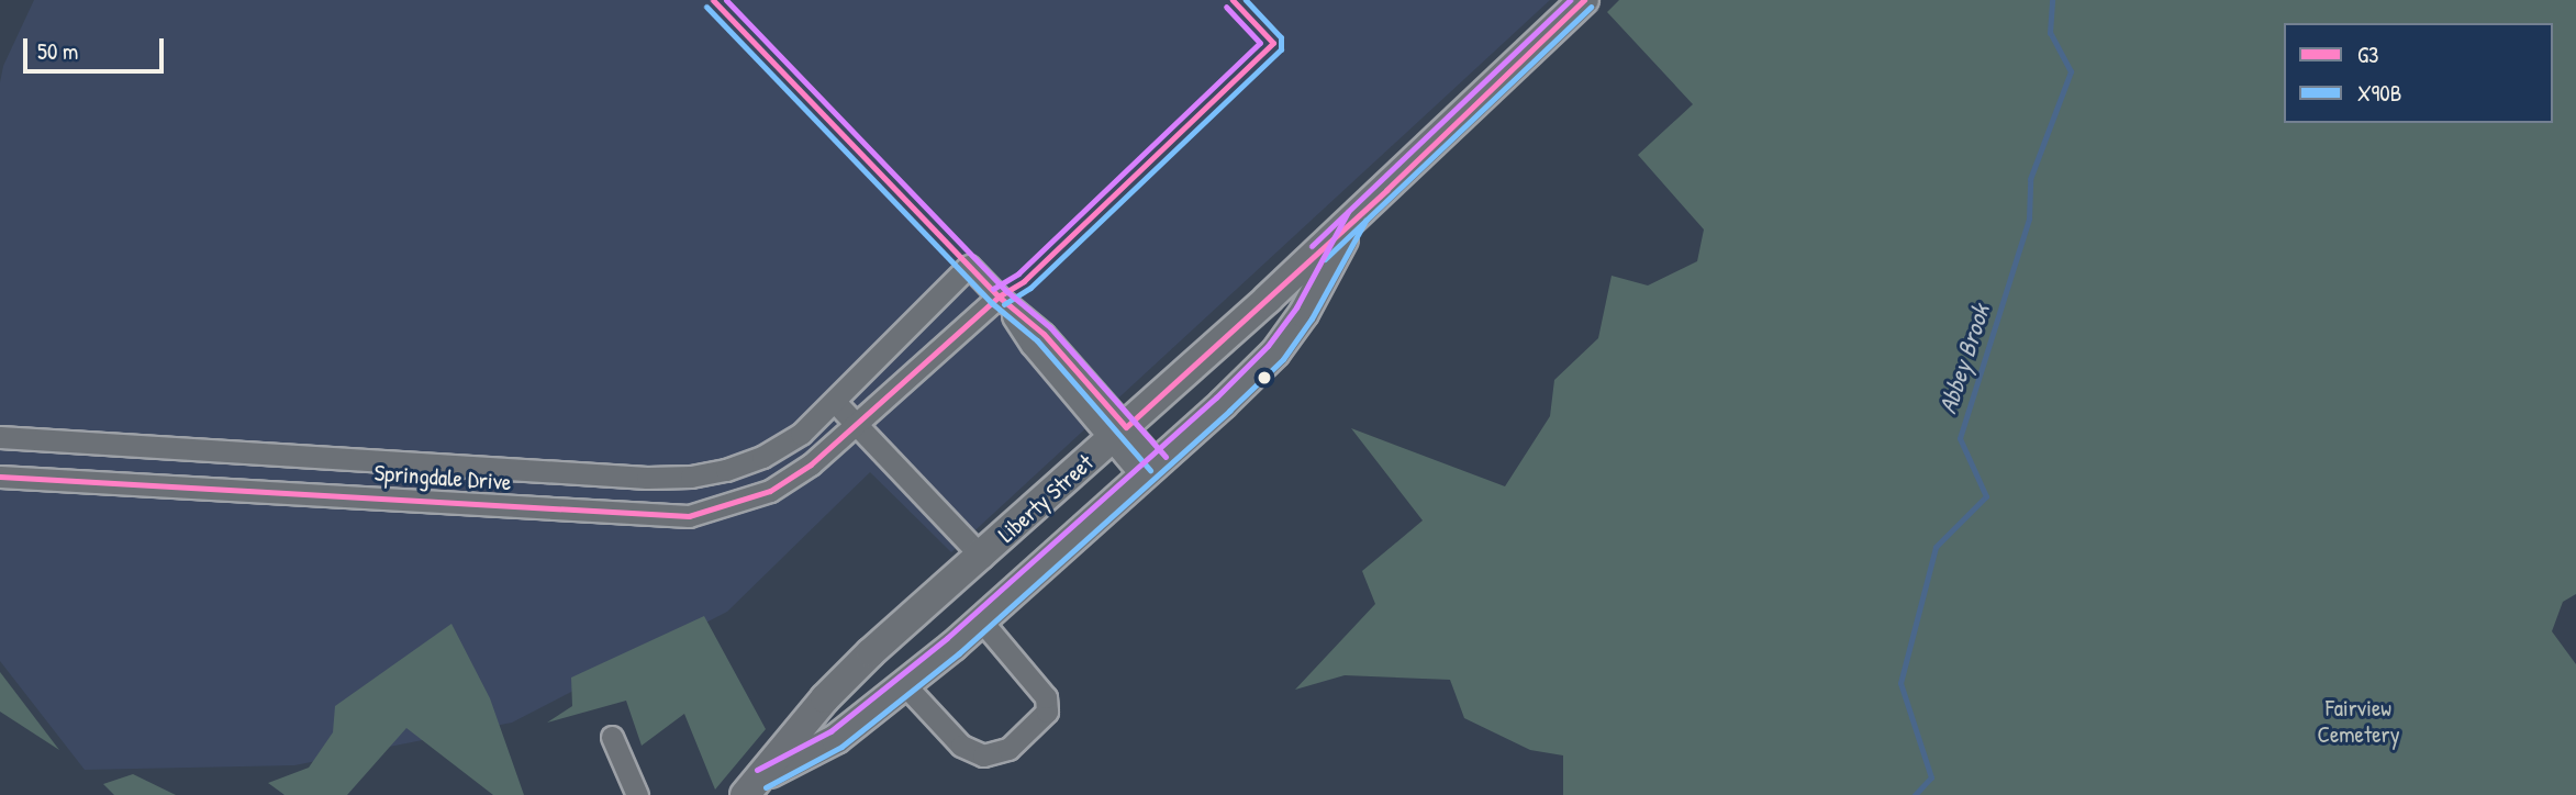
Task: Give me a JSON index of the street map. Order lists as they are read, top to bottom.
{
  "streets": {
    "main road": ["Liberty Street"],
    "street": ["Springdale Drive"]
  },
  "water": ["Abbey Brook"],
  "parks": ["Fairview Cemetery"],
  "lines": ["transit line G3", "transit line X90B"],
  "legend": ["G3", "X90B"],
  "scale_bar": "50 m"
}
